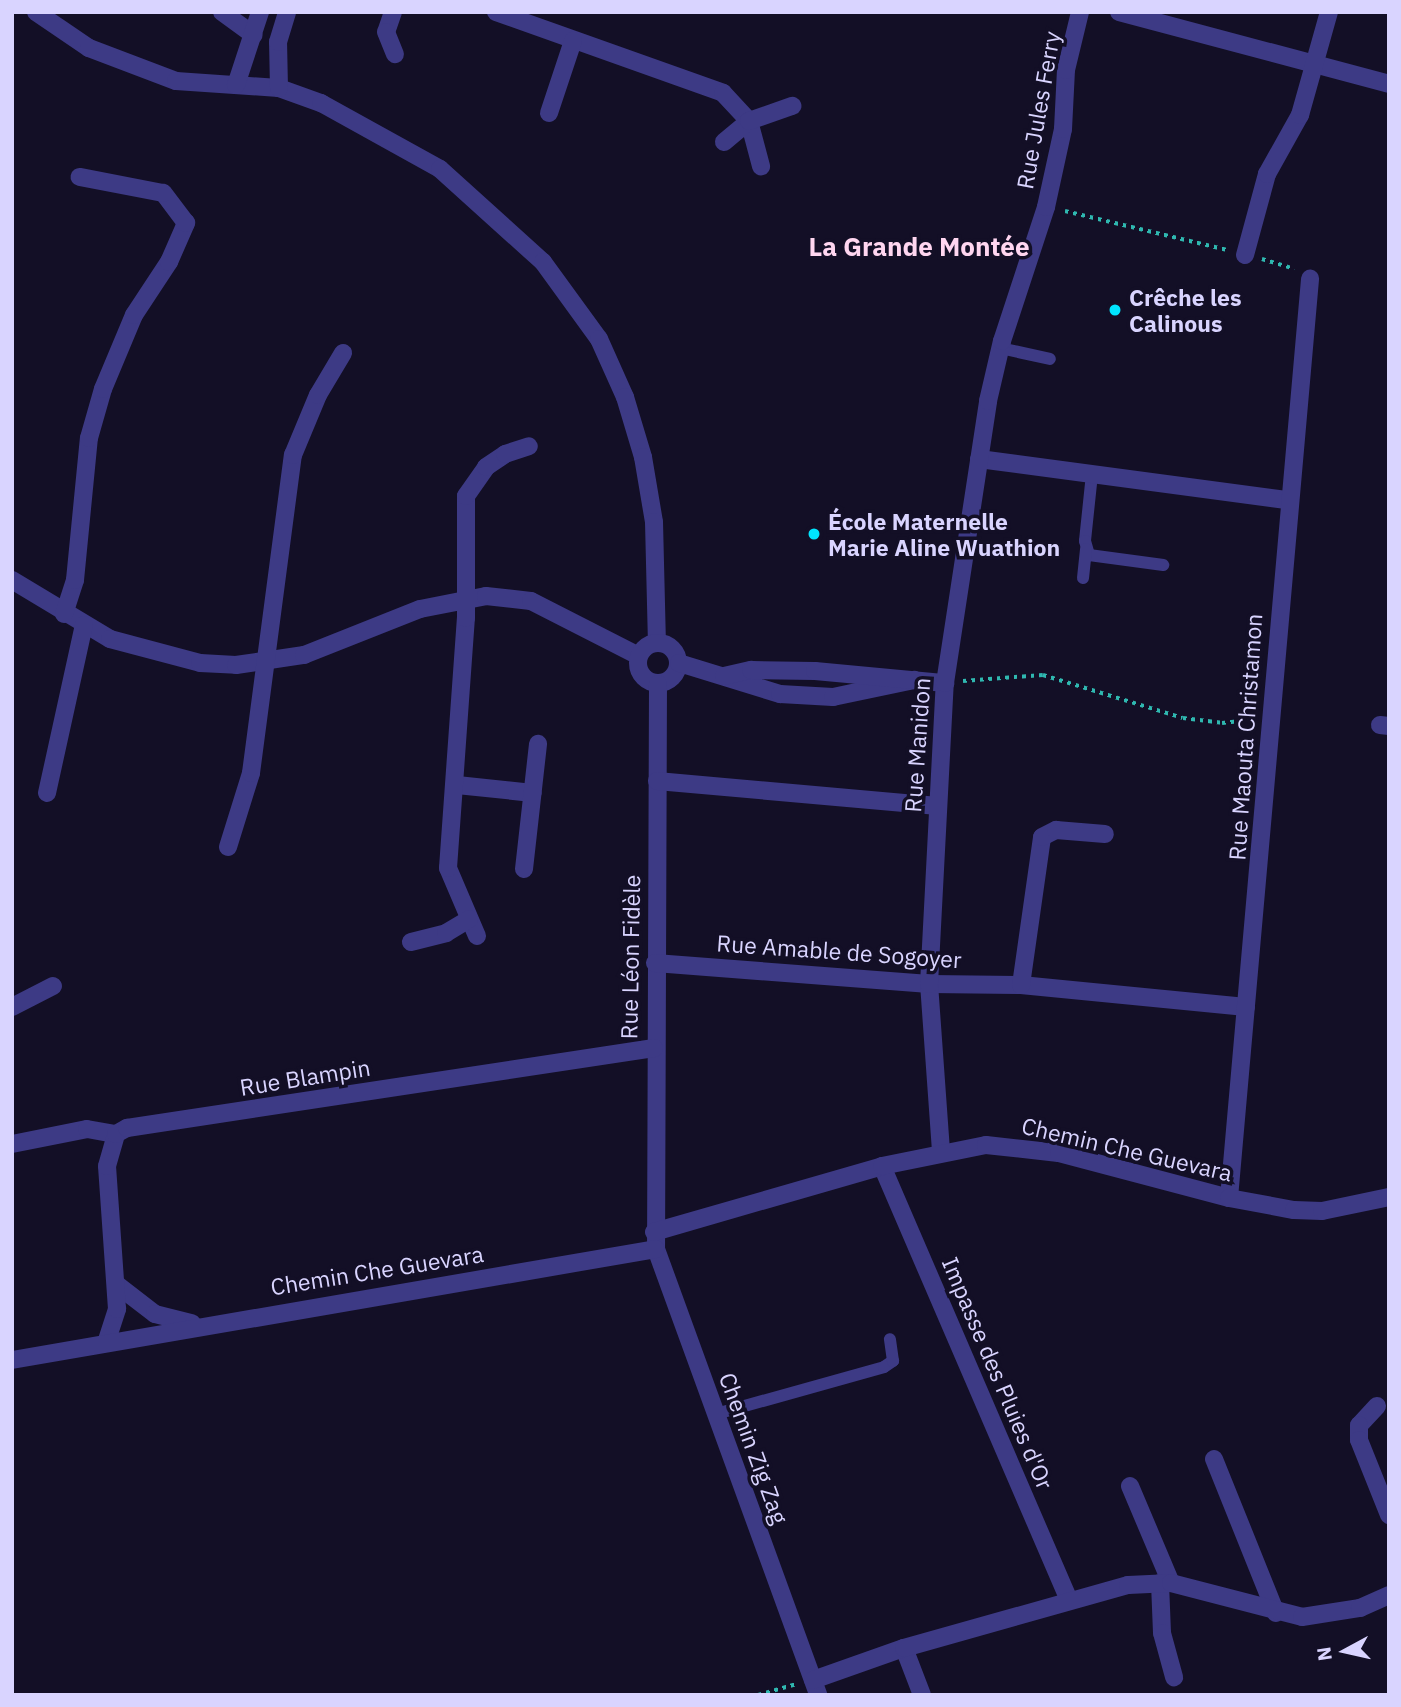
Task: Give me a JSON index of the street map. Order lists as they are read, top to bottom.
{
  "streets": {
    "street": [
      "Rue Jules Ferry",
      "Rue Maouta Christamon",
      "Rue Manidon",
      "Rue Amable de Sogoyer",
      "Rue Léon Fidèle",
      "Rue Blampin",
      "Chemin Che Guevara",
      "Impasse des Pluies d'Or",
      "Chemin Zig Zag"
    ]
  },
  "crossings": [
    ["Rue Jules Ferry", "Rue Manidon"],
    ["Rue Maouta Christamon", "Rue Amable de Sogoyer"],
    ["Rue Maouta Christamon", "Chemin Che Guevara"],
    ["Rue Manidon", "Rue Amable de Sogoyer"],
    ["Rue Manidon", "Chemin Che Guevara"],
    ["Rue Amable de Sogoyer", "Rue Léon Fidèle"],
    ["Rue Léon Fidèle", "Rue Blampin"],
    ["Rue Léon Fidèle", "Chemin Che Guevara"],
    ["Rue Léon Fidèle", "Chemin Zig Zag"],
    ["Chemin Che Guevara", "Impasse des Pluies d'Or"],
    ["Chemin Che Guevara", "Chemin Zig Zag"]
  ],
  "districts": ["La Grande Montée"],
  "places": ["Crêche les Calinous", "École Maternelle Marie Aline Wuathion"],
  "north": "left"
}
